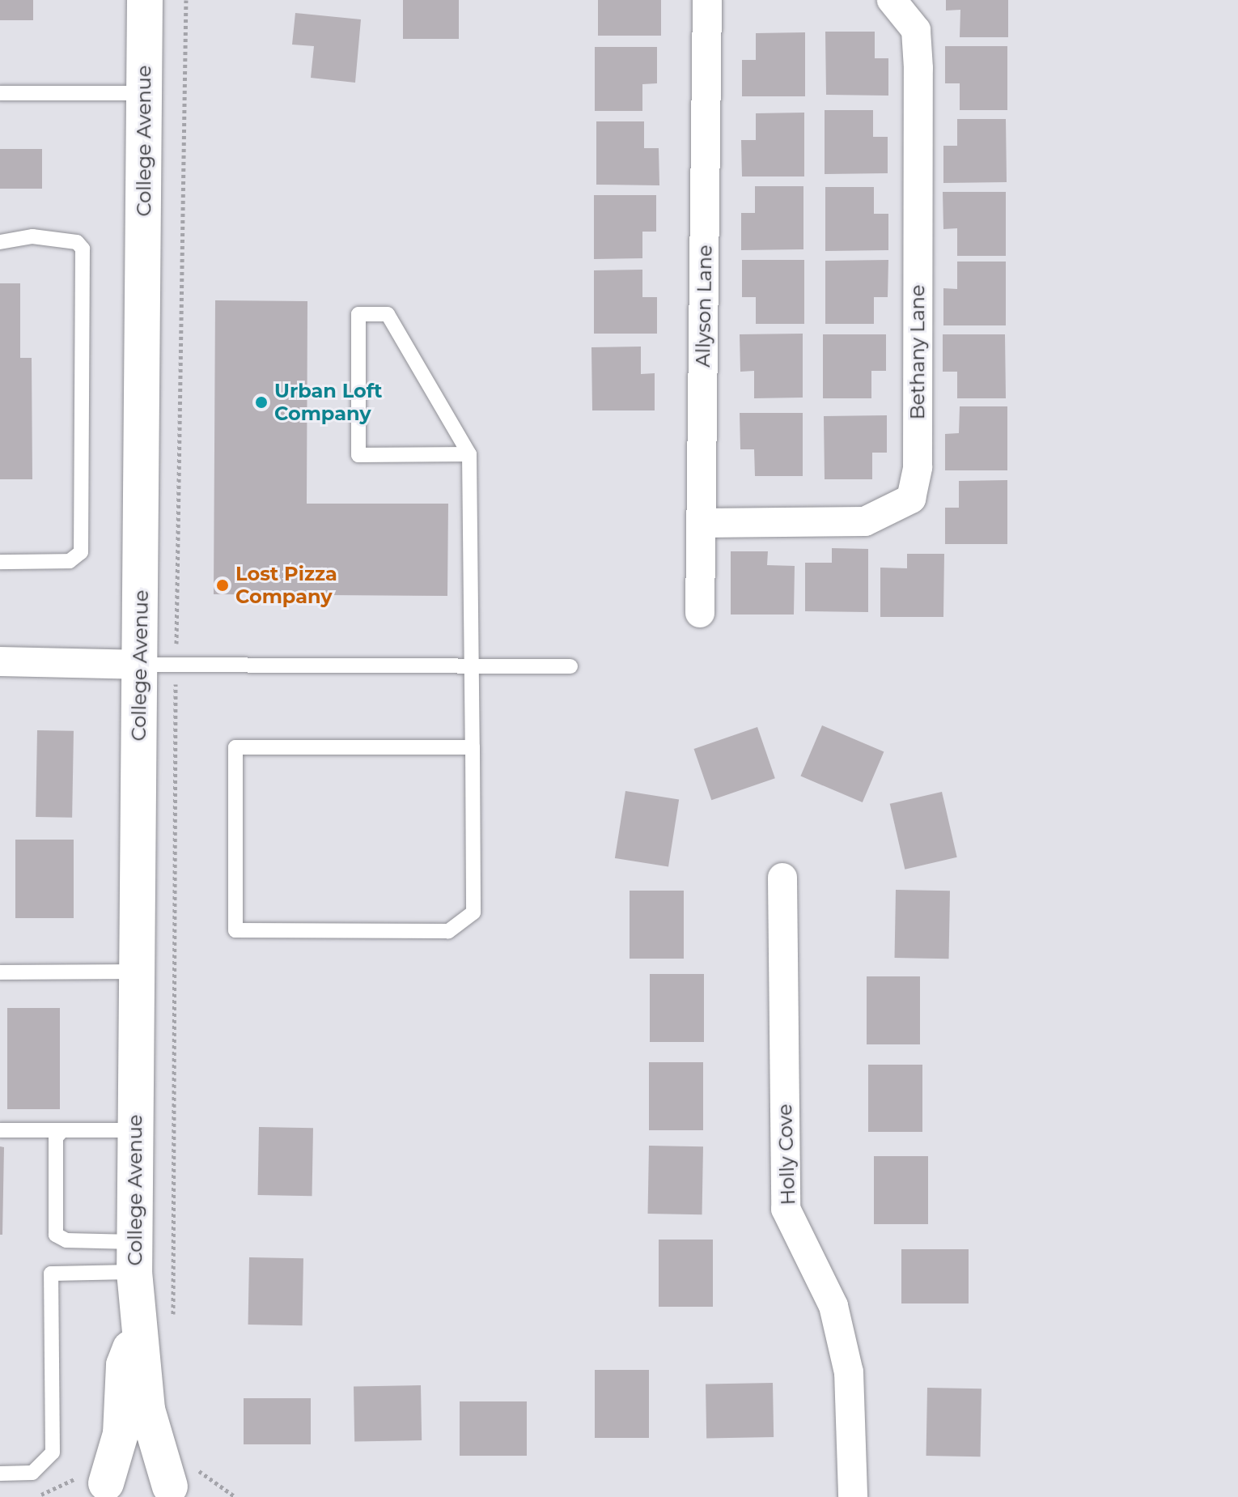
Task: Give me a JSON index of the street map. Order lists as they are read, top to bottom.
{
  "streets": {
    "street": [
      "College Avenue",
      "Allyson Lane",
      "Bethany Lane",
      "Holly Cove"
    ]
  },
  "crossings": [
    ["Allyson Lane", "Bethany Lane"]
  ],
  "places": ["Urban Loft Company", "Lost Pizza Company"]
}
